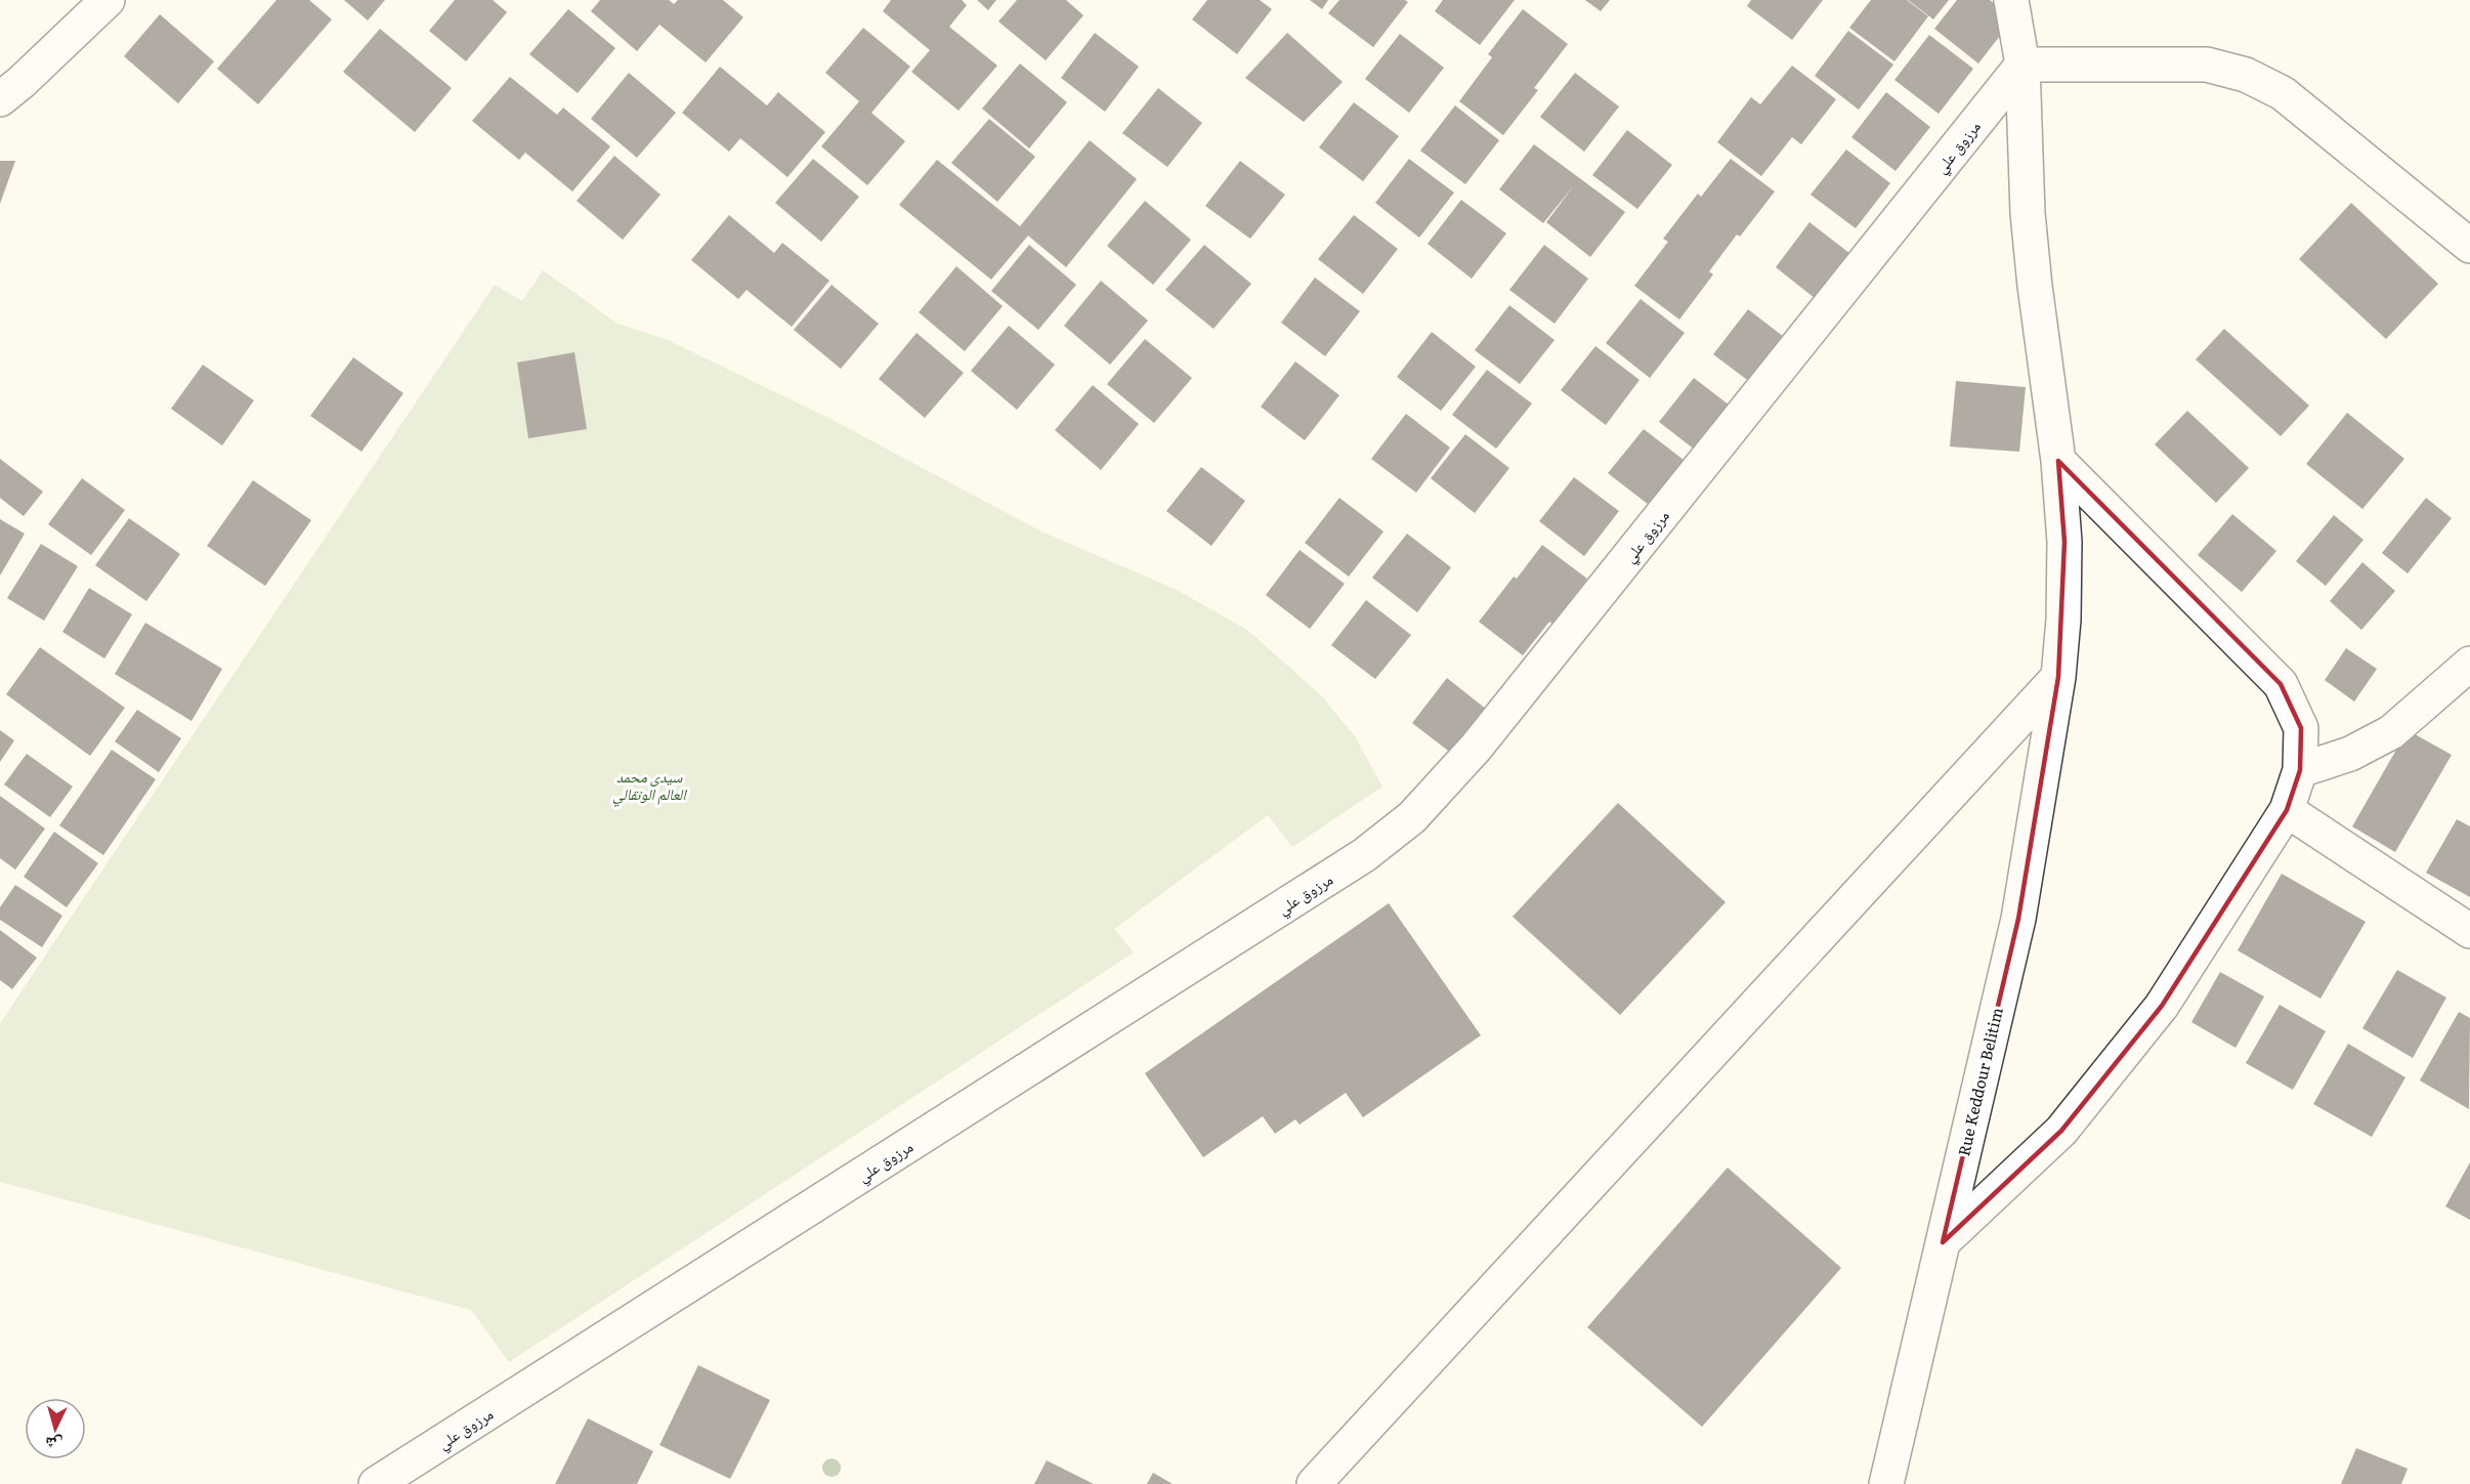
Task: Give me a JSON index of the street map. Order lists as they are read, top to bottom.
{
  "streets": {
    "street": ["مرزوق علي", "Rue Keddour Belitim"]
  },
  "crossings": [
    ["مرزوق علي", "Rue Keddour Belitim"]
  ],
  "parks": ["سيدي محمد العالم الونقالي"],
  "north": "bottom"
}
